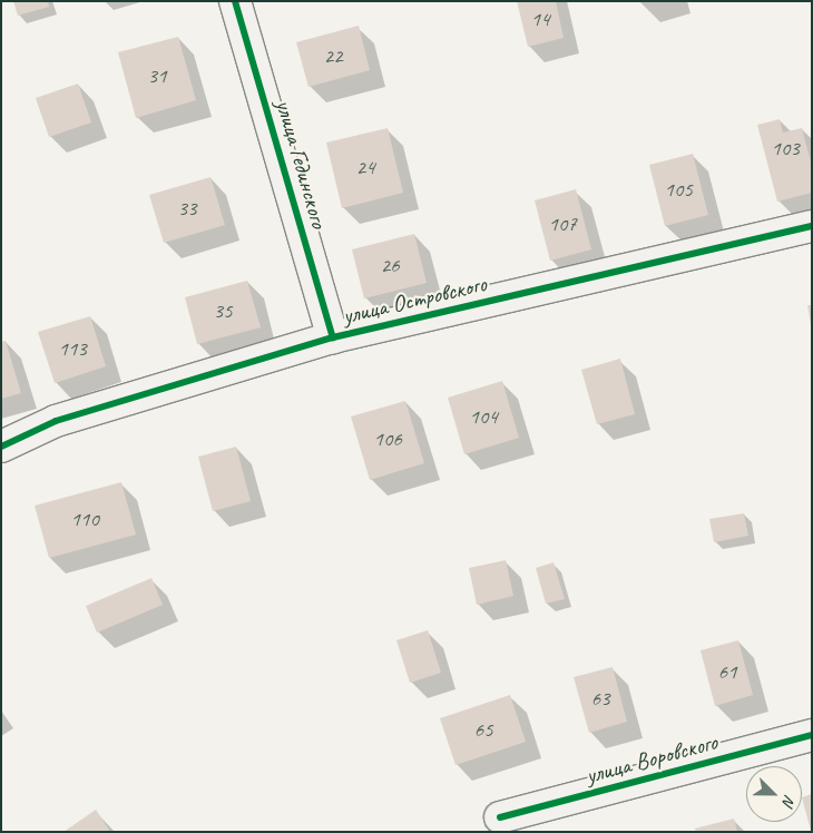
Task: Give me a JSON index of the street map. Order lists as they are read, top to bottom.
{
  "streets": {
    "street": ["улица Гединского", "улица Островского", "улица Воровского"]
  },
  "crossings": [
    ["улица Гединского", "улица Островского"]
  ],
  "house_numbers": [
    "14",
    "22",
    "31",
    "103",
    "24",
    "105",
    "33",
    "107",
    "26",
    "35",
    "113",
    "104",
    "106",
    "110",
    "61",
    "63",
    "65"
  ],
  "north": "bottom right"
}
